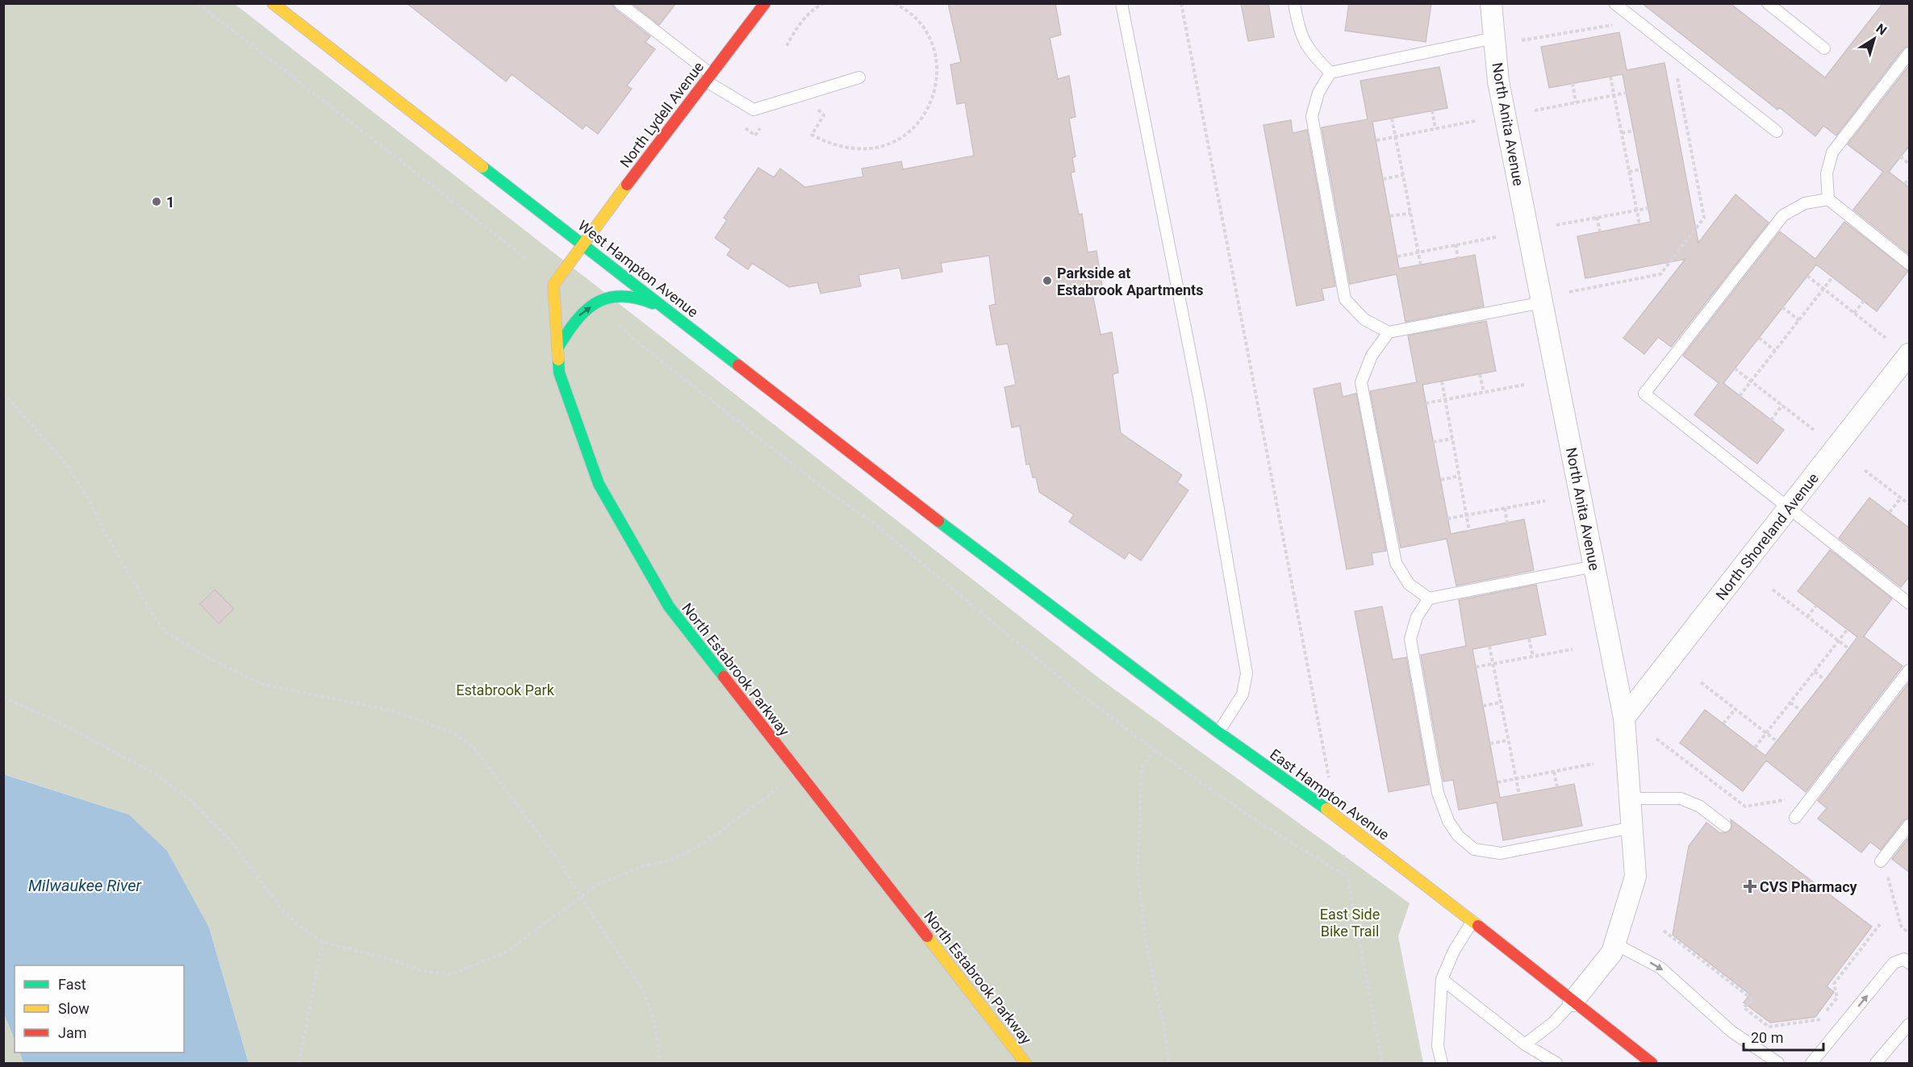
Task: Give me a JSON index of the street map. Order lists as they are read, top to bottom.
{
  "streets": {
    "main road": [
      "North Lydell Avenue",
      "West Hampton Avenue",
      "North Estabrook Parkway",
      "East Hampton Avenue"
    ],
    "street": ["North Anita Avenue", "North Shoreland Avenue"]
  },
  "crossings": [
    ["North Lydell Avenue", "West Hampton Avenue"],
    ["North Lydell Avenue", "North Estabrook Parkway"],
    ["North Anita Avenue", "North Shoreland Avenue"],
    ["North Anita Avenue", "East Hampton Avenue"],
    ["West Hampton Avenue", "North Estabrook Parkway"],
    ["West Hampton Avenue", "East Hampton Avenue"]
  ],
  "water": ["Milwaukee River"],
  "parks": ["Estabrook Park", "East Side Bike Trail"],
  "places": {
    "other": ["1", "Parkside at Estabrook Apartments"],
    "health": ["CVS Pharmacy"]
  },
  "legend": ["Fast", "Slow", "Jam"],
  "scale_bar": "20 m",
  "north": "top right"
}
